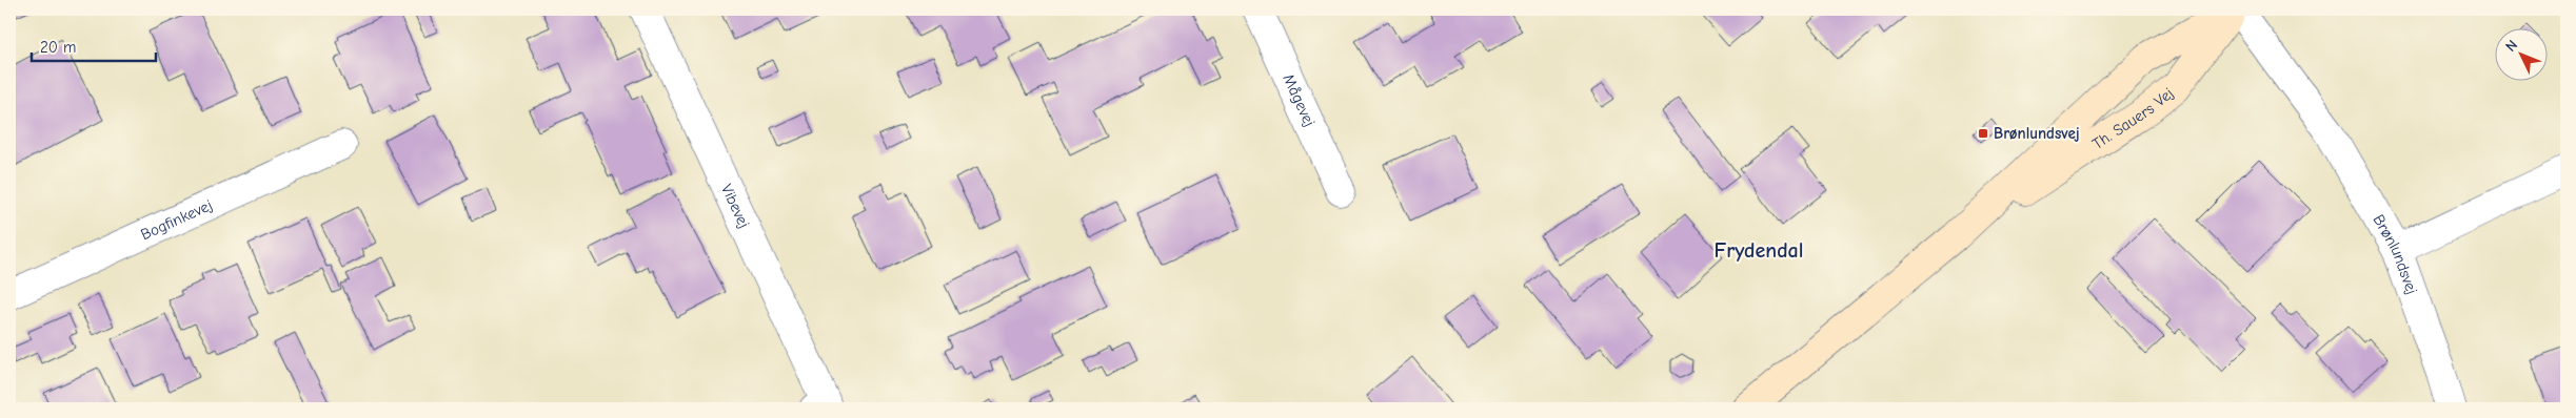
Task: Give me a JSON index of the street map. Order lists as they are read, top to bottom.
{
  "streets": {
    "main road": ["Th. Sauers Vej"],
    "street": [
      "Mågevej",
      "Vibevej",
      "Bogfinkevej",
      "Brønlundsvej"
    ]
  },
  "crossings": [
    ["Th. Sauers Vej", "Brønlundsvej"]
  ],
  "districts": ["Frydendal"],
  "places": {
    "transit": ["Brønlundsvej"]
  },
  "scale_bar": "20 m",
  "north": "top left"
}
